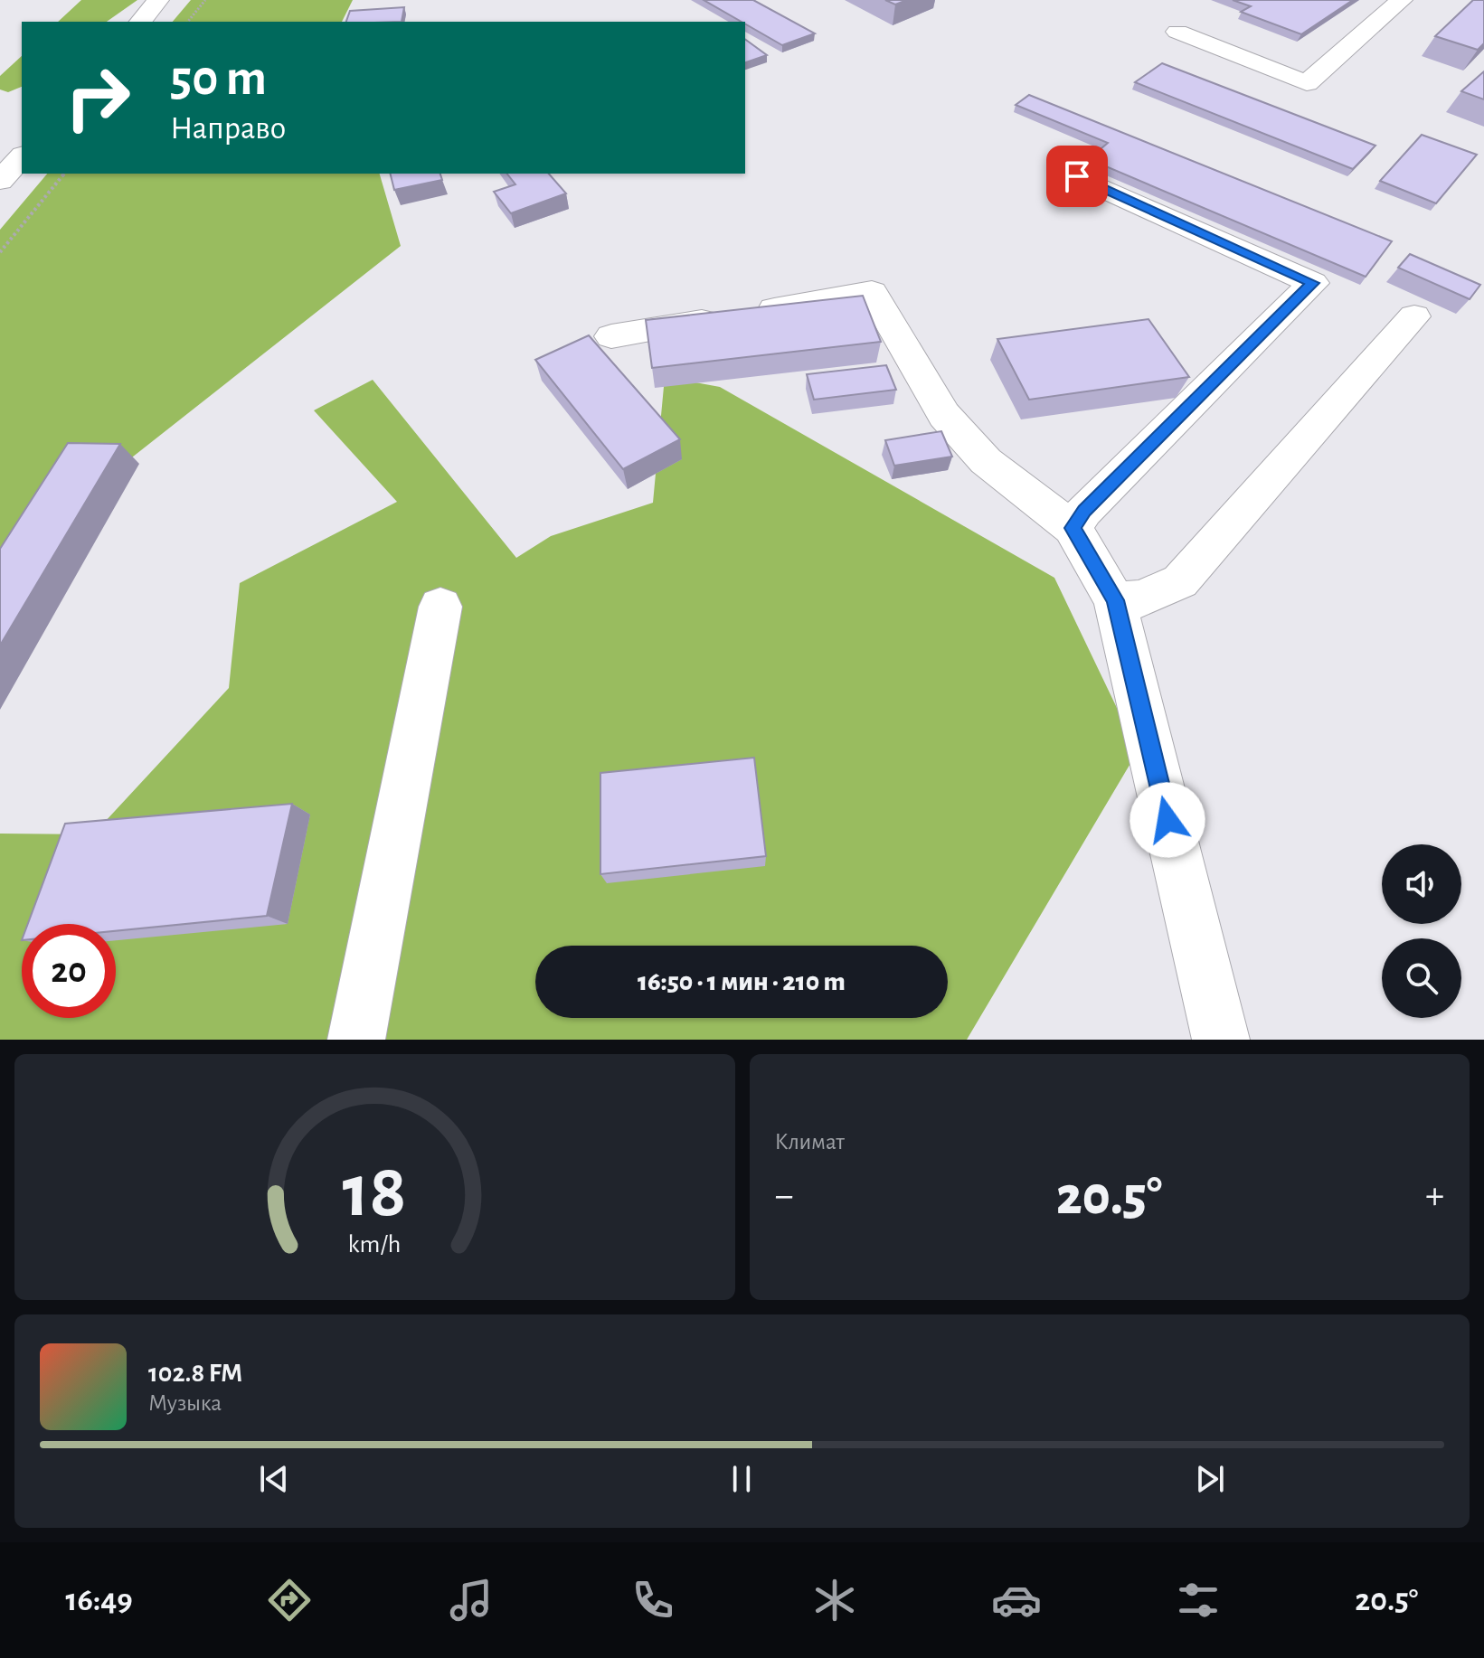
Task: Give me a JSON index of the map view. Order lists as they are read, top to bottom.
{
  "page": {
    "turn": ["50 m", "Направо"],
    "limit": "20",
    "trip": "16:50 · 1 мин · 210 m",
    "tile": "Климат",
    "heat": ["−", "20.5°", "+"],
    "song": ["102.8 FM", "Музыка"],
    "tabs": ["16:49", "20.5°"],
    "gauge": ["18", "km/h"]
  }
}
